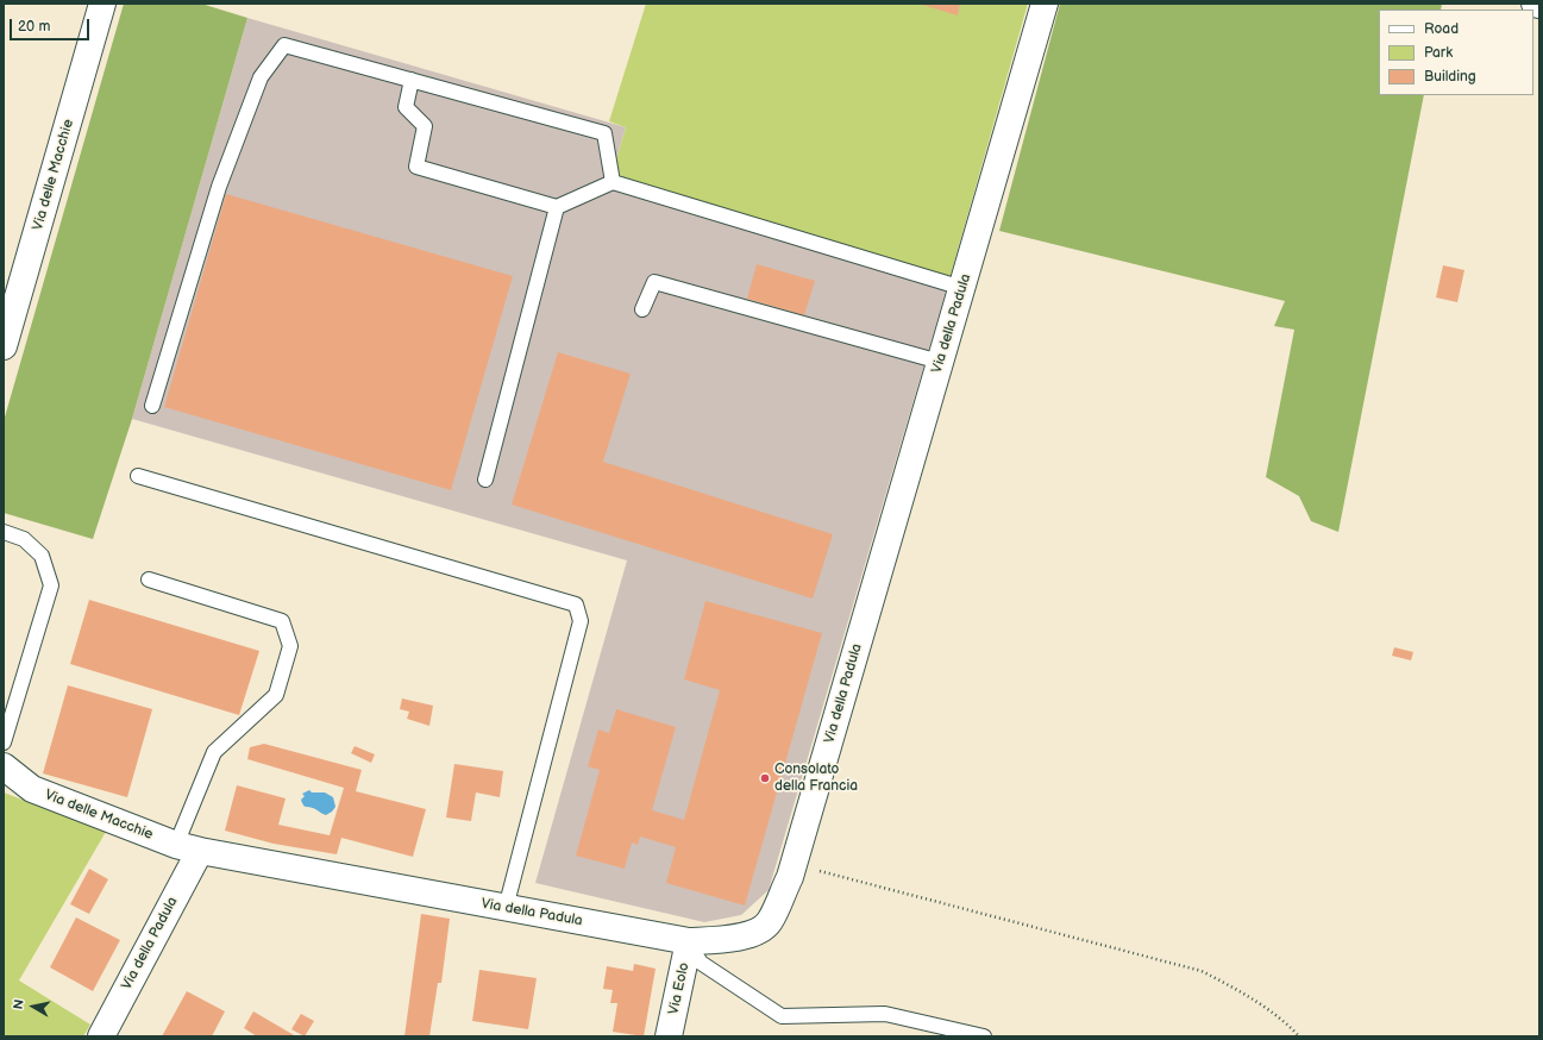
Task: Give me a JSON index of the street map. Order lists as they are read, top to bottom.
{
  "streets": {
    "street": ["Via delle Macchie", "Via della Padula", "Via Eolo"]
  },
  "crossings": [
    ["Via delle Macchie", "Via della Padula"],
    ["Via della Padula", "Via Eolo"]
  ],
  "places": ["Consolato della Francia"],
  "legend": ["Road", "Park", "Building"],
  "scale_bar": "20 m",
  "north": "left"
}
